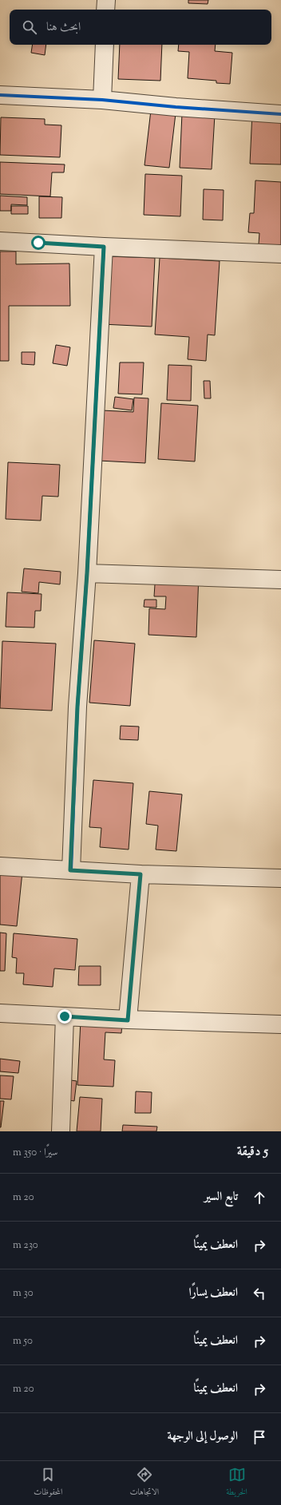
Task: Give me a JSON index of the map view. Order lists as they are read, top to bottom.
{
  "page": {
    "search": "ابحث هنا",
    "heading": ["5 دقيقة", "سيرًا · 350 m"],
    "list": [
      ["تابع السير", "20 m"],
      ["انعطف يمينًا", "230 m"],
      ["انعطف يسارًا", "30 m"],
      ["انعطف يمينًا", "50 m"],
      ["انعطف يمينًا", "20 m"],
      "الوصول إلى الوجهة"
    ],
    "nav": ["الخريطة", "الاتجاهات", "المحفوظات"]
  }
}
